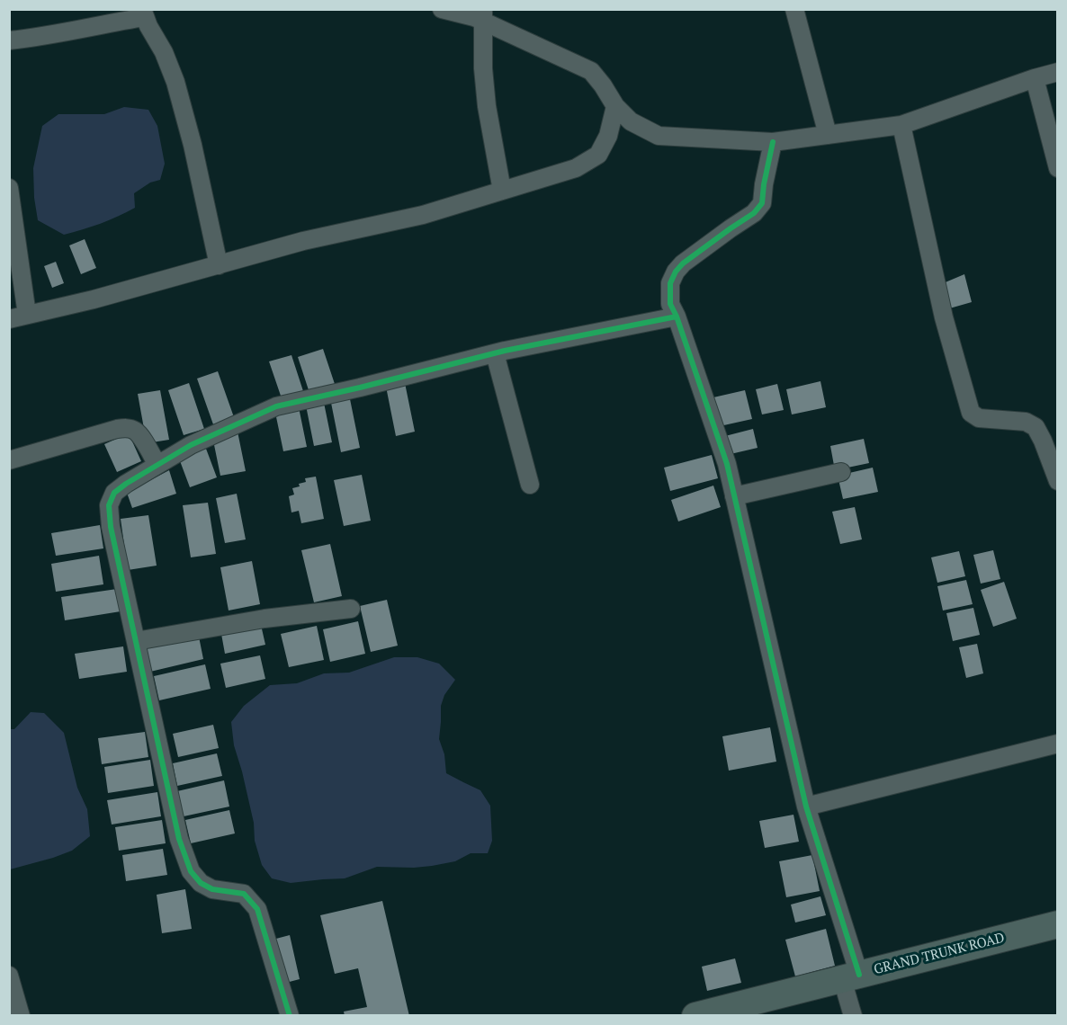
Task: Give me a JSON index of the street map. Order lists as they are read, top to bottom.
{
  "streets": {
    "main road": ["GRAND TRUNK ROAD"]
  }
}
